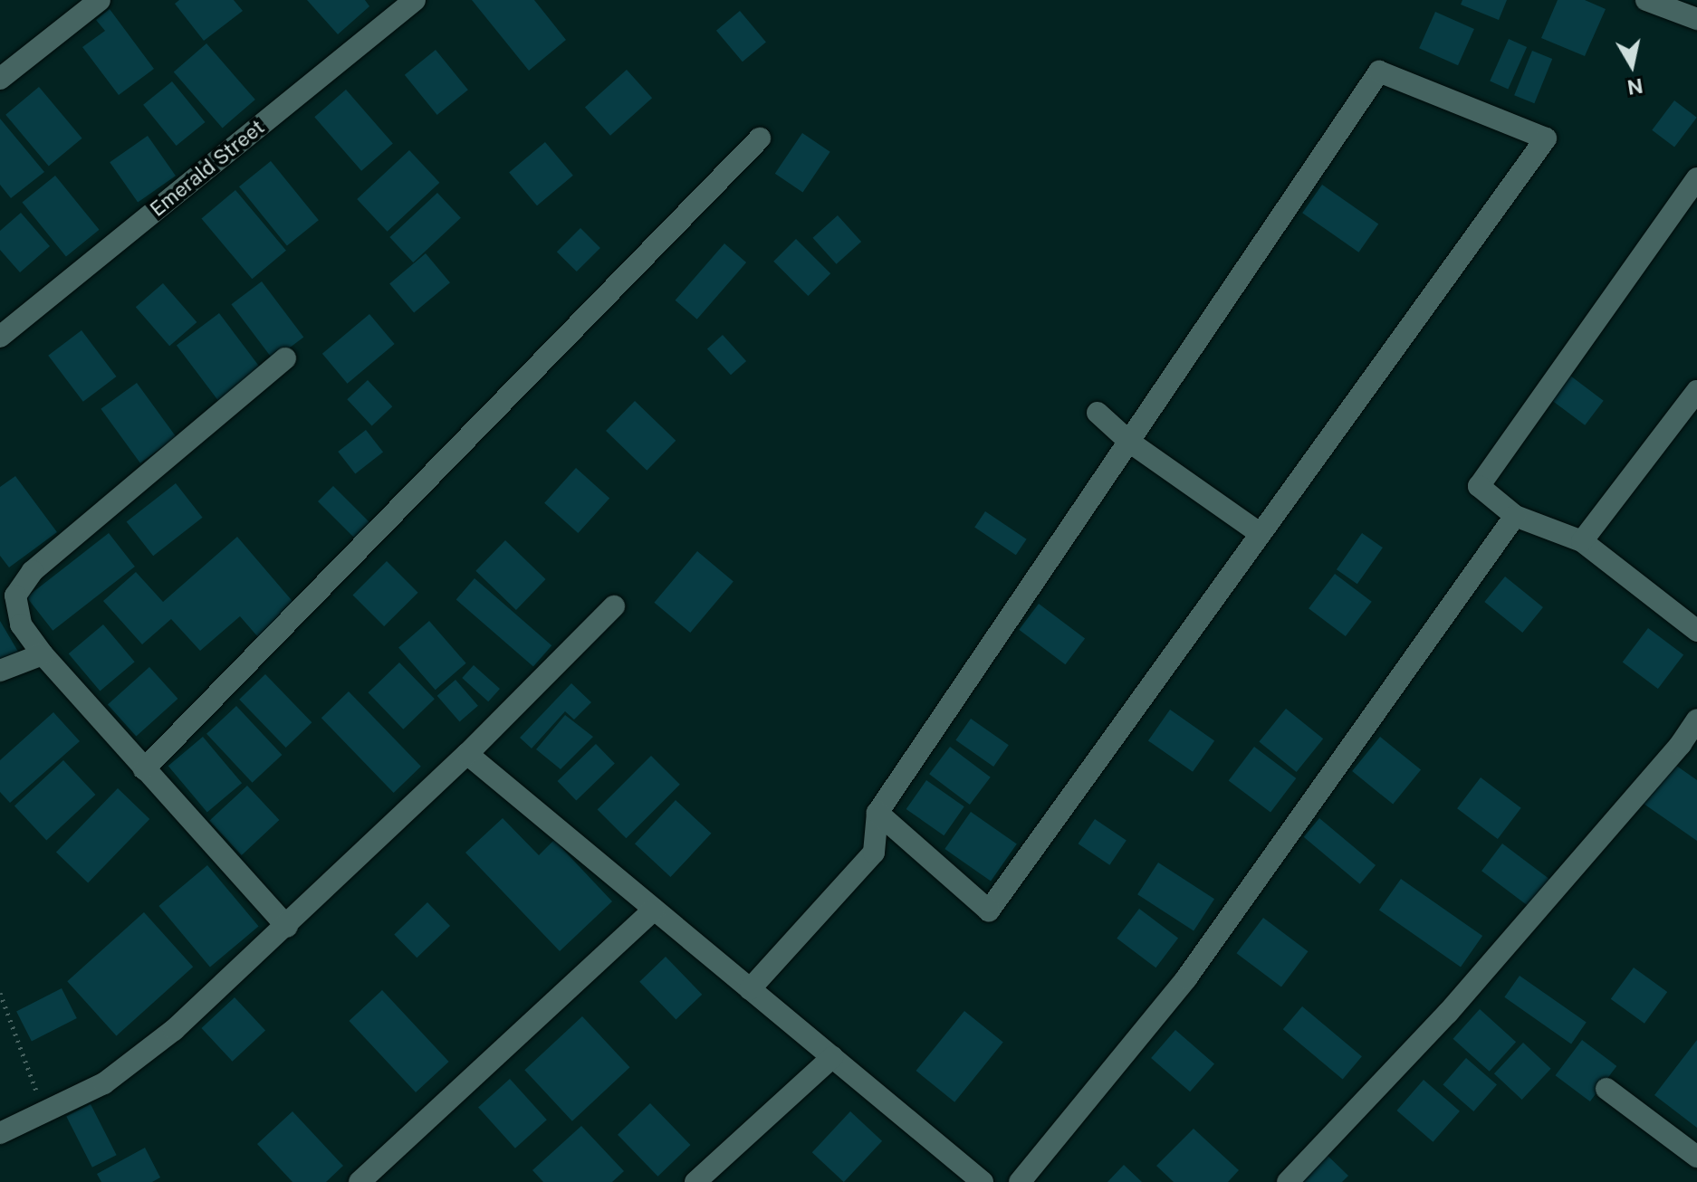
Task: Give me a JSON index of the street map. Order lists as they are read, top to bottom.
{
  "streets": {
    "street": ["Emerald Street"]
  },
  "north": "bottom"
}
